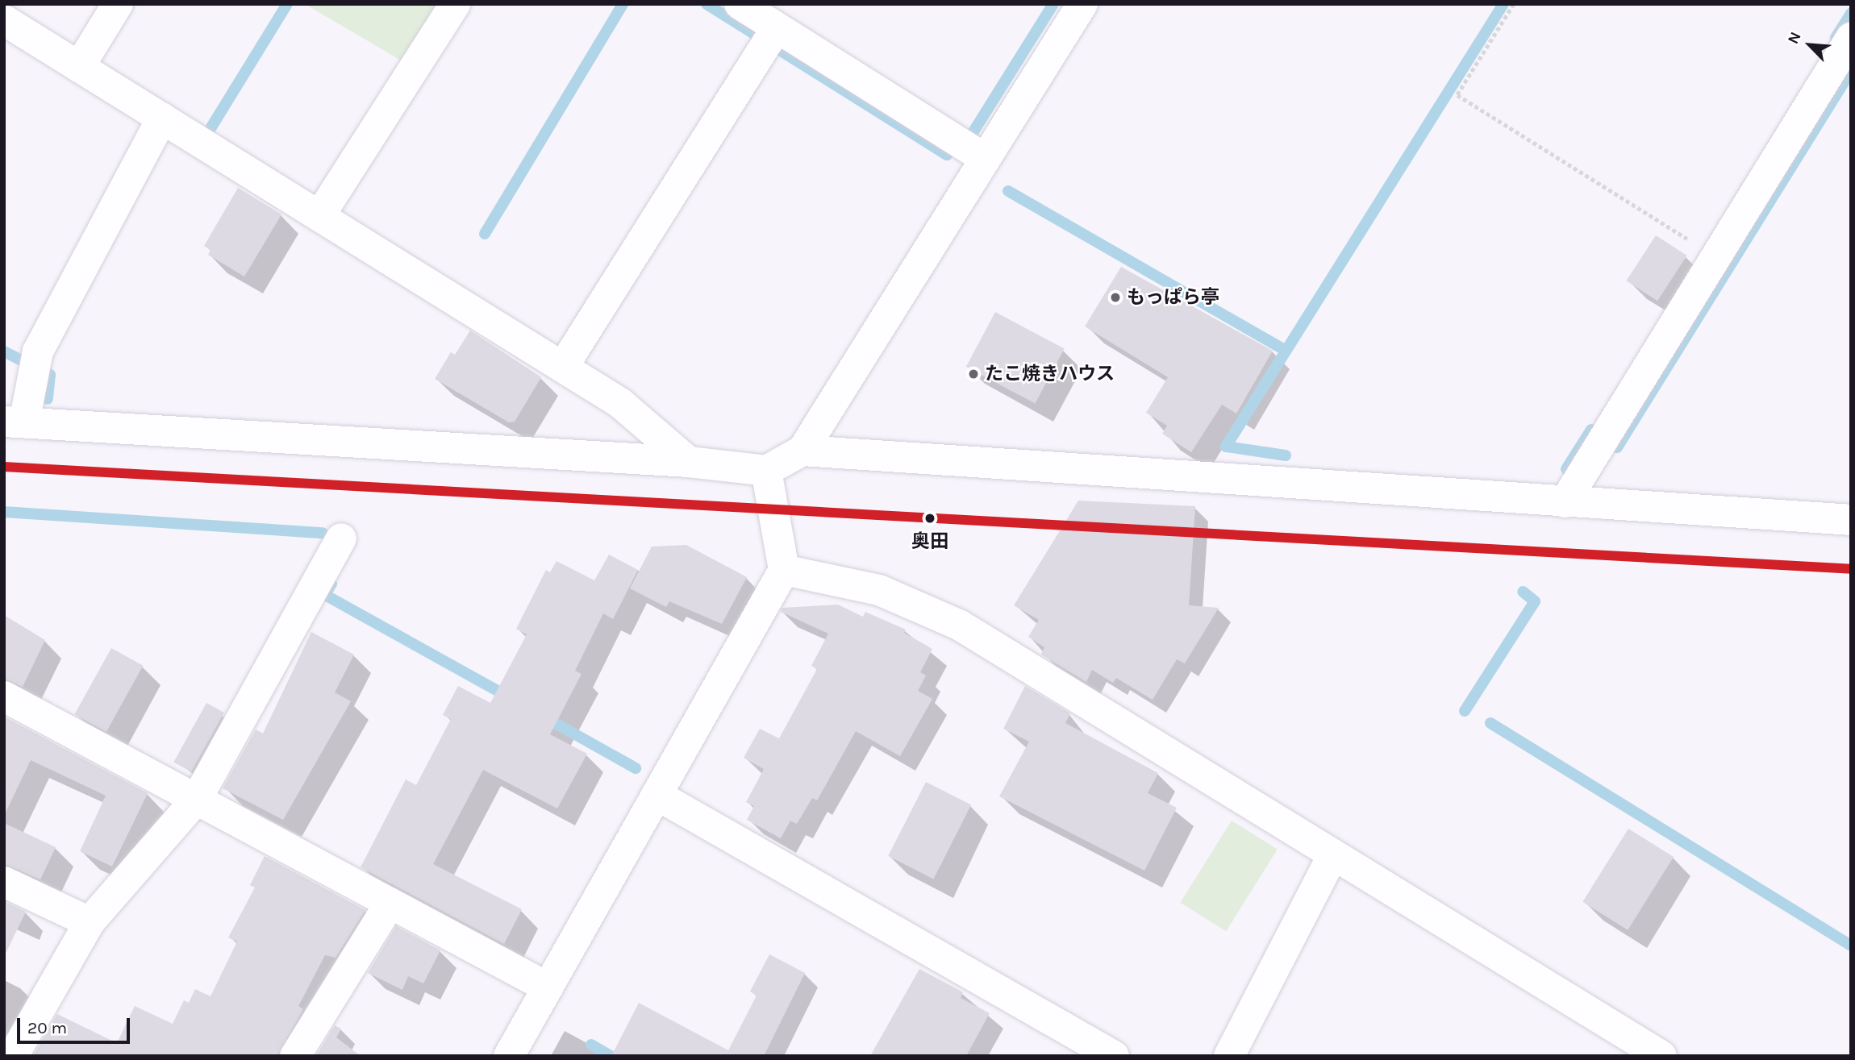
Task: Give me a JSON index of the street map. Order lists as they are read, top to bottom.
{
  "places": ["もっぱら亭", "たこ焼きハウス", "奥田"],
  "scale_bar": "20 m",
  "north": "top left"
}
